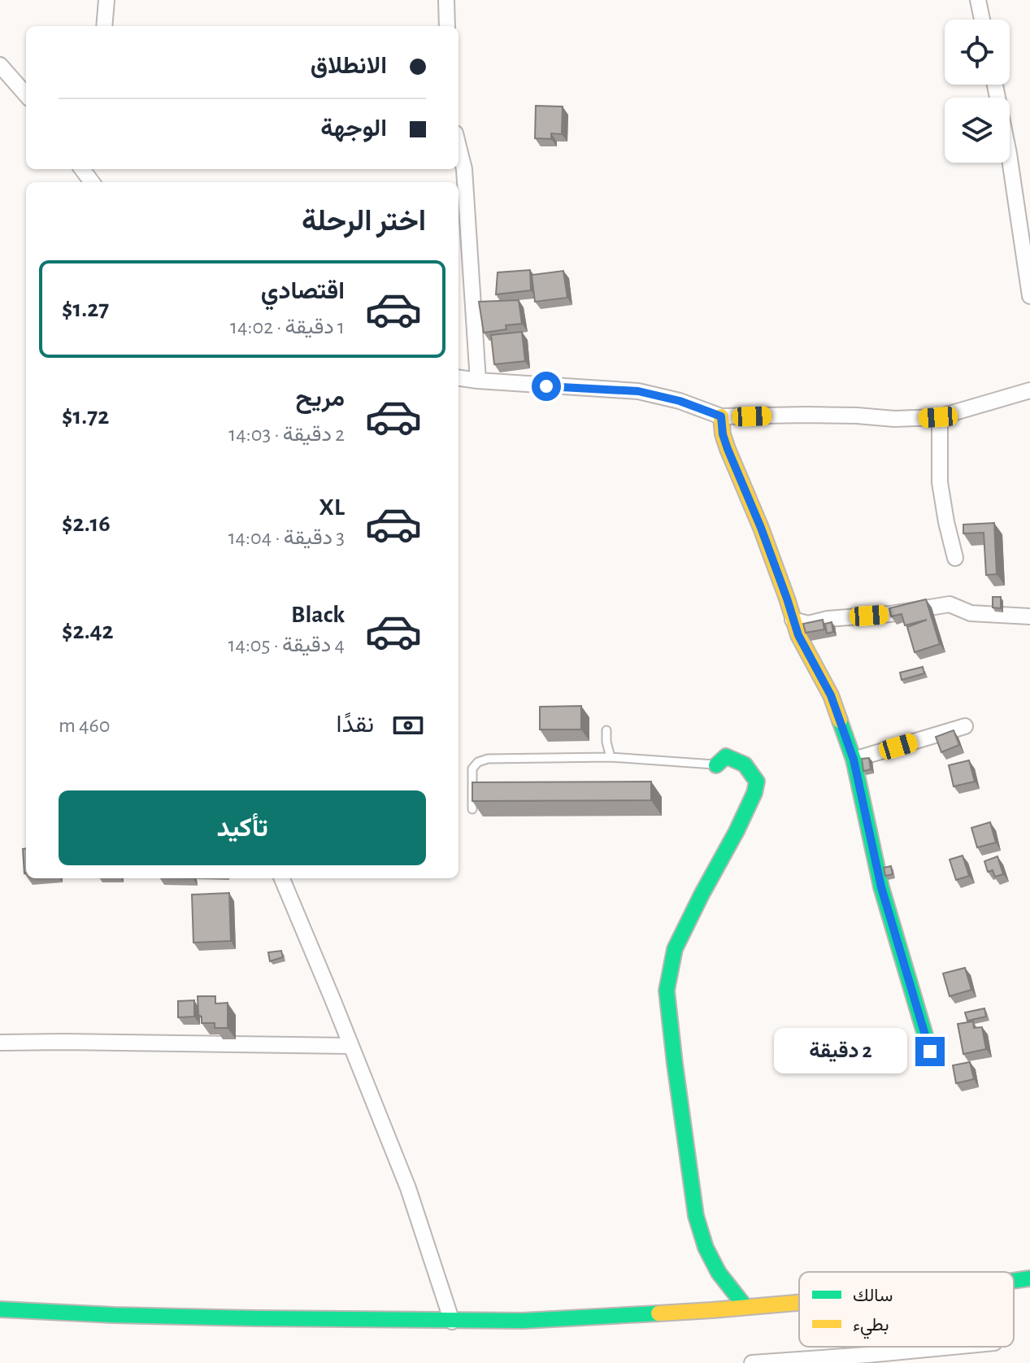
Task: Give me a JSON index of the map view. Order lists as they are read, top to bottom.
{
  "legend": ["سالك", "بطيء"],
  "page": {
    "banner": ["الانطلاق", "الوجهة"],
    "heading": "اختر الرحلة",
    "list": [
      {
        "name": "اقتصادي",
        "note": "1 دقيقة · 14:02",
        "value": "$1.27"
      },
      {
        "name": "مريح",
        "note": "2 دقيقة · 14:03",
        "value": "$1.72"
      },
      {
        "name": "XL",
        "note": "3 دقيقة · 14:04",
        "value": "$2.16"
      },
      {
        "name": "Black",
        "note": "4 دقيقة · 14:05",
        "value": "$2.42"
      }
    ],
    "pay": ["نقدًا", "460 m"],
    "buttons": "تأكيد",
    "bubble": "2 دقيقة"
  }
}
